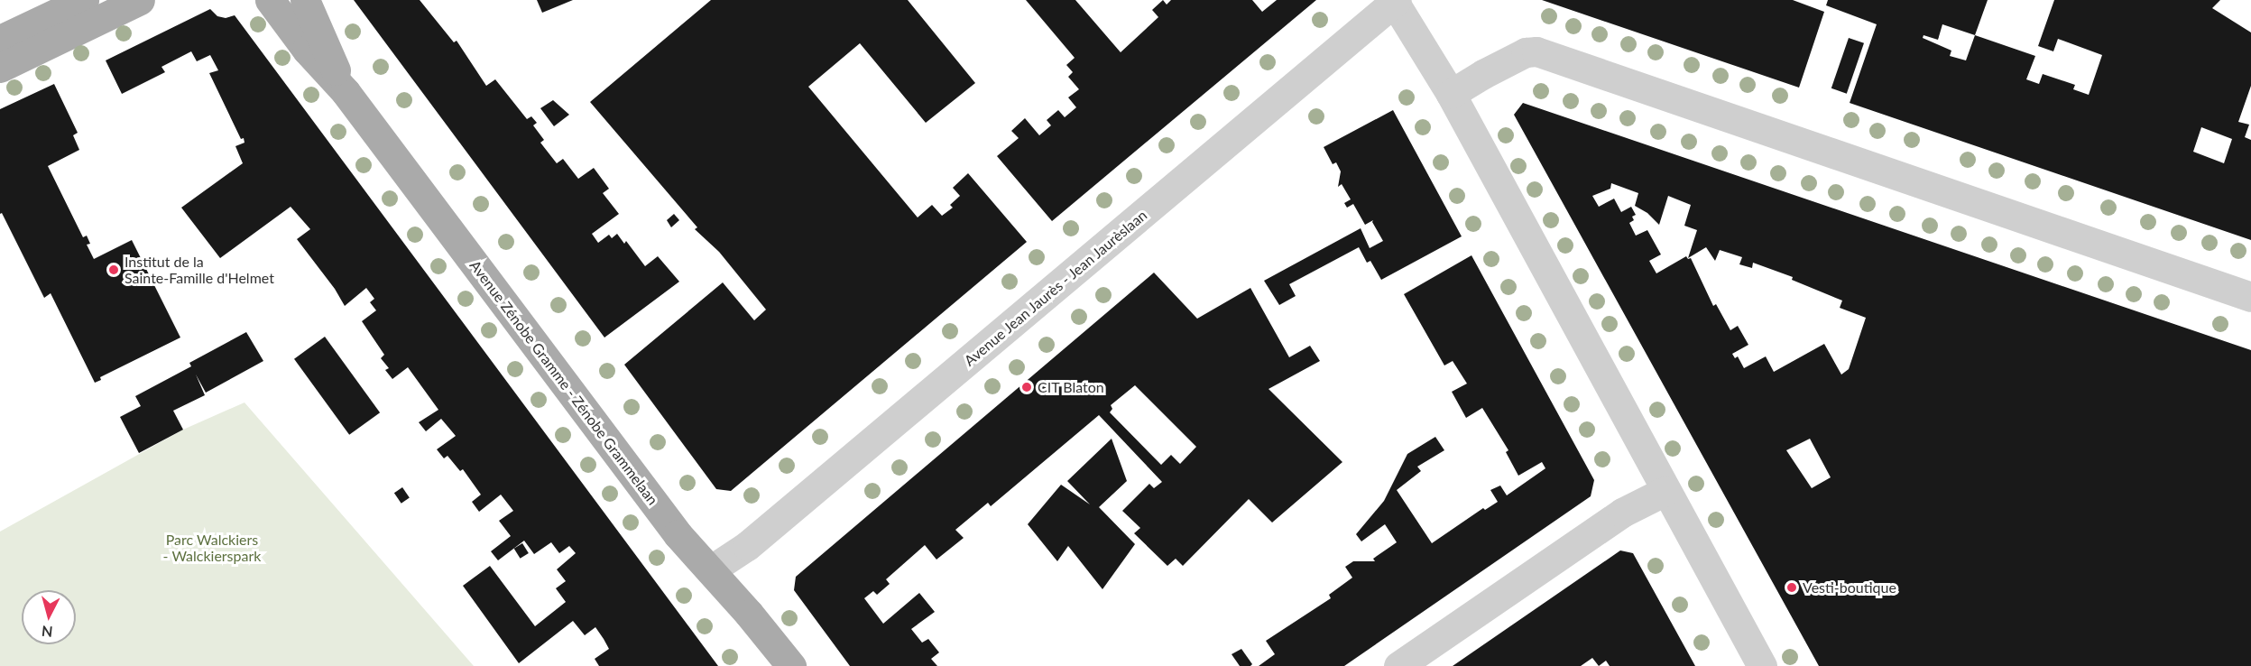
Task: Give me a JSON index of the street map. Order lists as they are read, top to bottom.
{
  "streets": {
    "main road": ["Avenue Zénobe Gramme - Zénobe Grammelaan"],
    "street": ["Avenue Jean Jaurès - Jean Jaurèslaan"]
  },
  "crossings": [
    ["Avenue Jean Jaurès - Jean Jaurèslaan", "Avenue Zénobe Gramme - Zénobe Grammelaan"]
  ],
  "parks": ["Parc Walckiers - Walckierspark"],
  "places": ["Institut de la Sainte-Famille d'Helmet", "CIT Blaton", "Vesti-boutique"],
  "north": "bottom"
}
